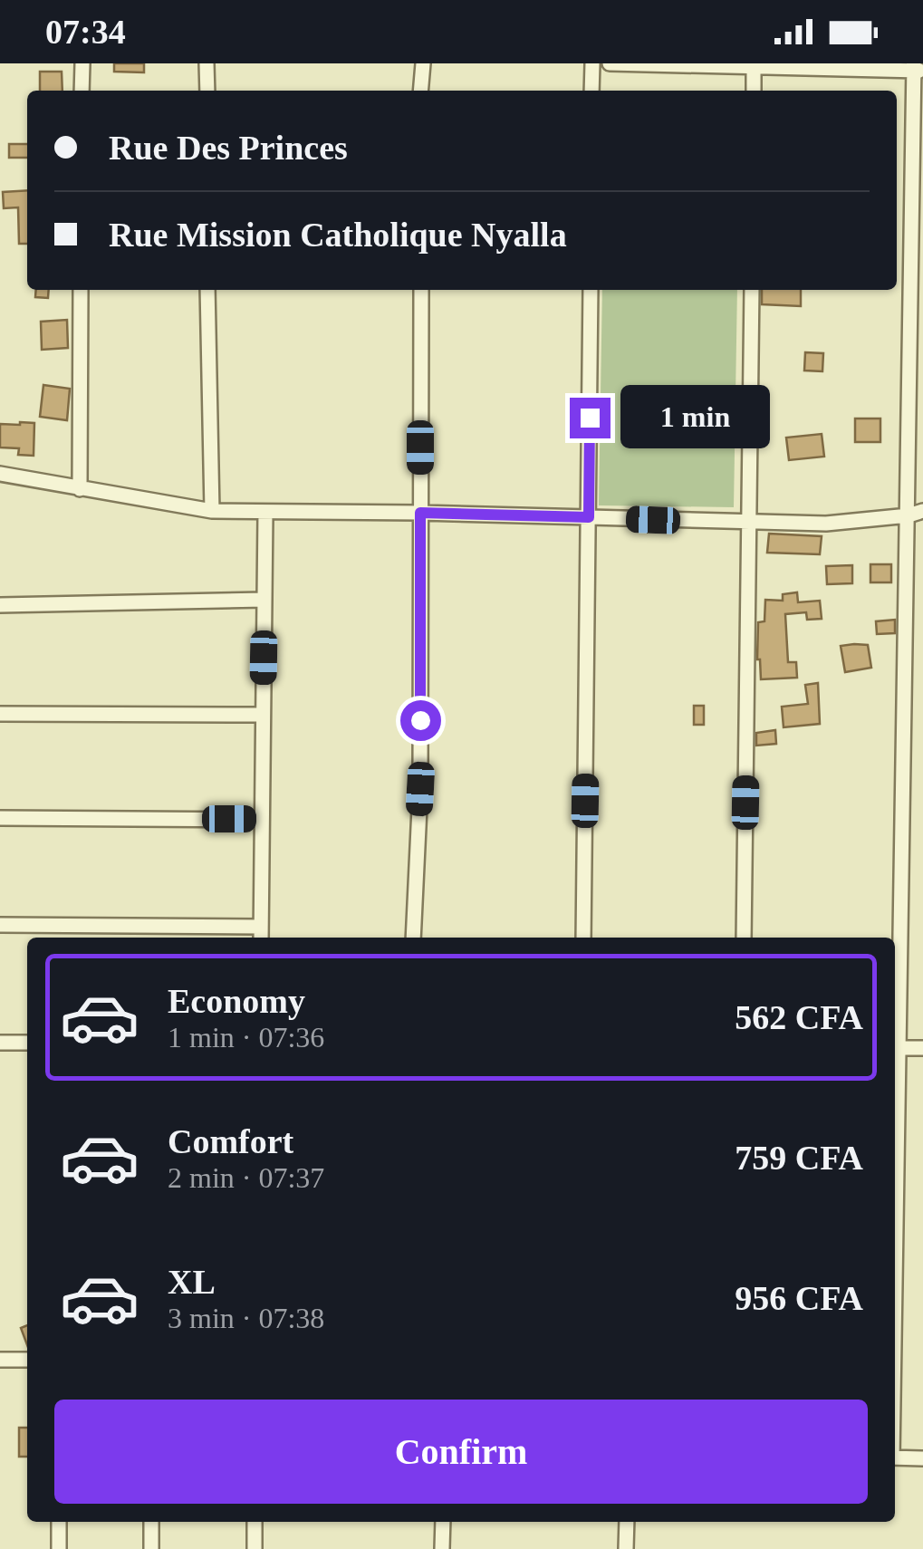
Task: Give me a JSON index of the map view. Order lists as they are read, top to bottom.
{
  "page": {
    "status": "07:34",
    "banner": ["Rue Des Princes", "Rue Mission Catholique Nyalla"],
    "bubble": "1 min",
    "list": [
      {
        "name": "Economy",
        "note": "1 min · 07:36",
        "value": "562 CFA"
      },
      {
        "name": "Comfort",
        "note": "2 min · 07:37",
        "value": "759 CFA"
      },
      {
        "name": "XL",
        "note": "3 min · 07:38",
        "value": "956 CFA"
      }
    ],
    "buttons": "Confirm"
  }
}
